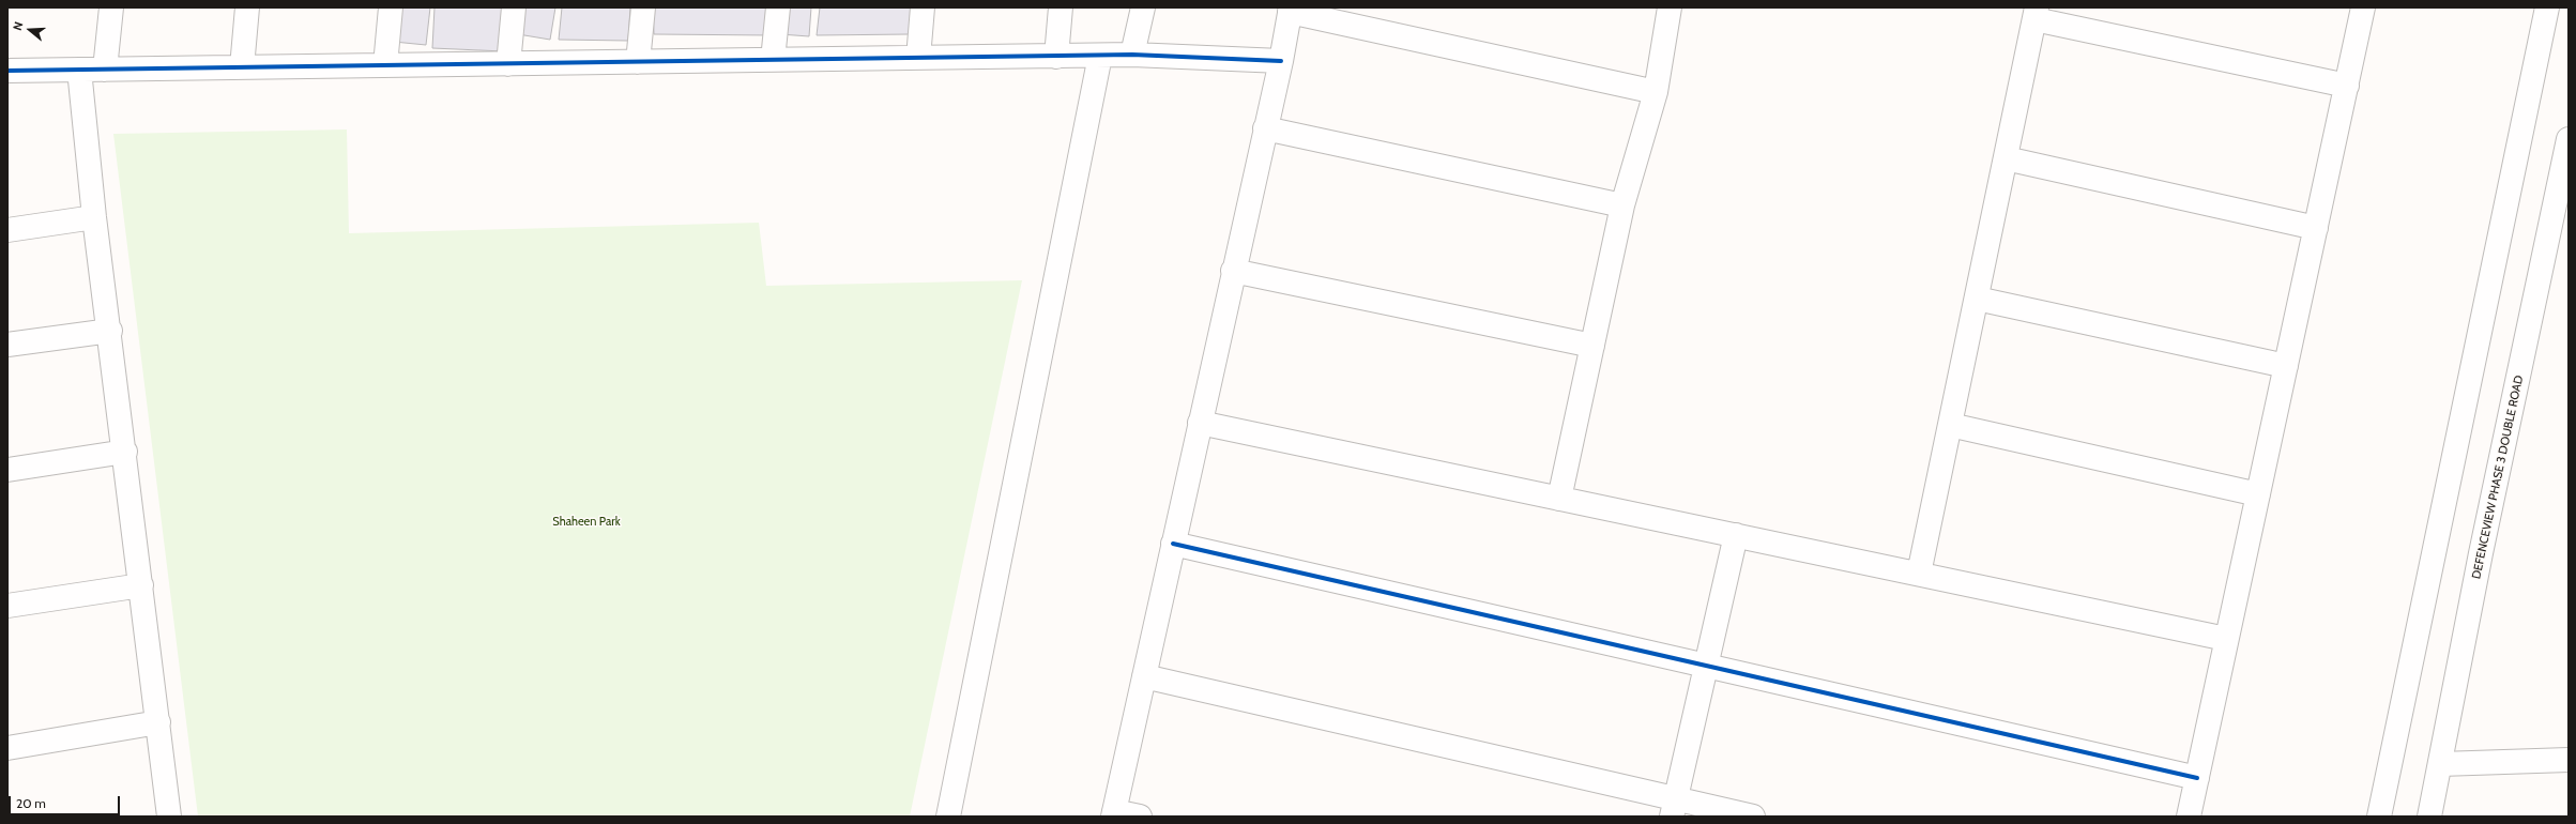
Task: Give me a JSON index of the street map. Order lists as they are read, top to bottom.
{
  "streets": {
    "street": ["DEFENCEVIEW PHASE 3 DOUBLE ROAD"]
  },
  "parks": ["Shaheen Park"],
  "scale_bar": "20 m",
  "north": "left"
}
